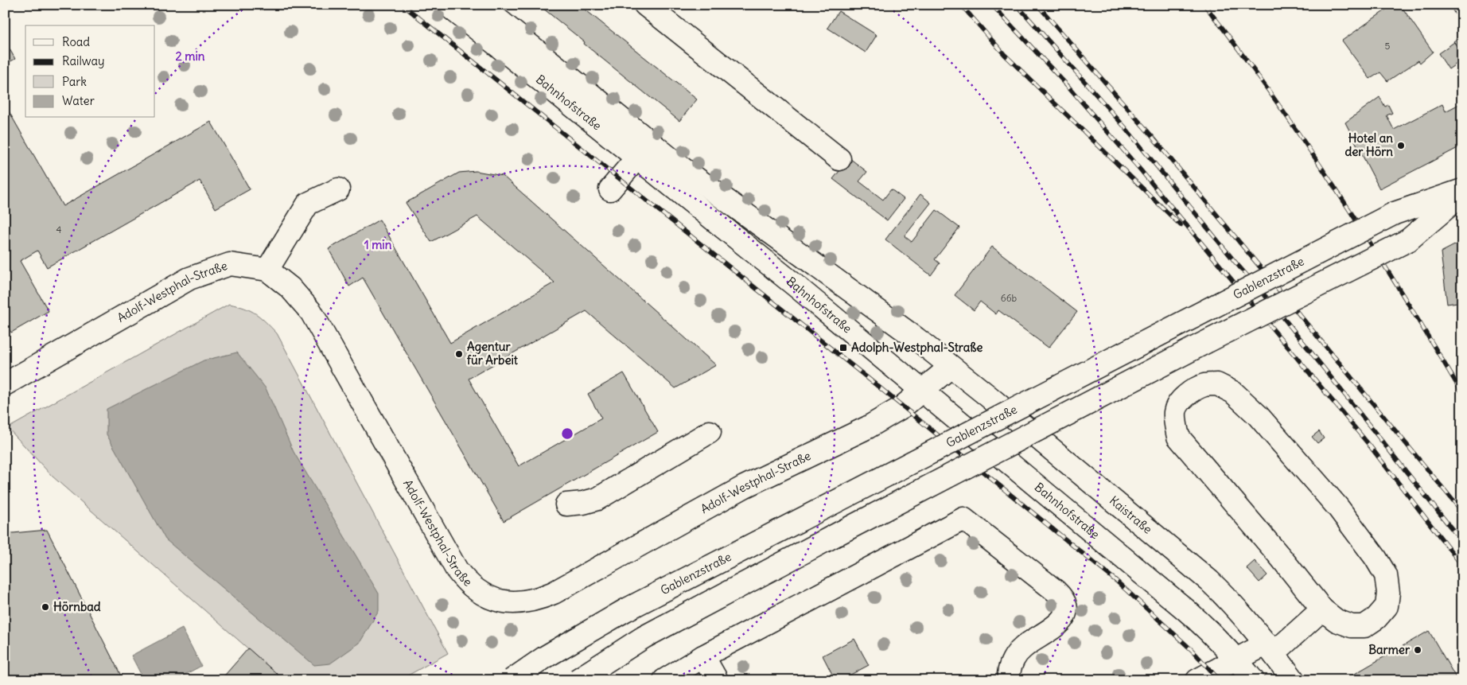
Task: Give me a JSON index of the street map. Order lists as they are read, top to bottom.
{
  "streets": {
    "main road": [
      "Bahnhofstraße",
      "Gablenzstraße",
      "Adolf-Westphal-Straße",
      "Kaistraße"
    ]
  },
  "crossings": [
    ["Bahnhofstraße", "Adolf-Westphal-Straße"],
    ["Bahnhofstraße", "Kaistraße"],
    ["Adolf-Westphal-Straße", "Kaistraße"]
  ],
  "places": {
    "other": [
      "Hotel an der Hörn",
      "Agentur für Arbeit",
      "Hörnbad",
      "Barmer"
    ],
    "transit": ["Adolph-Westphal-Straße"]
  },
  "house_numbers": ["5", "4", "66b"],
  "legend": [
    "Road",
    "Railway",
    "Park",
    "Water"
  ],
  "rings": ["2 min", "1 min"]
}
